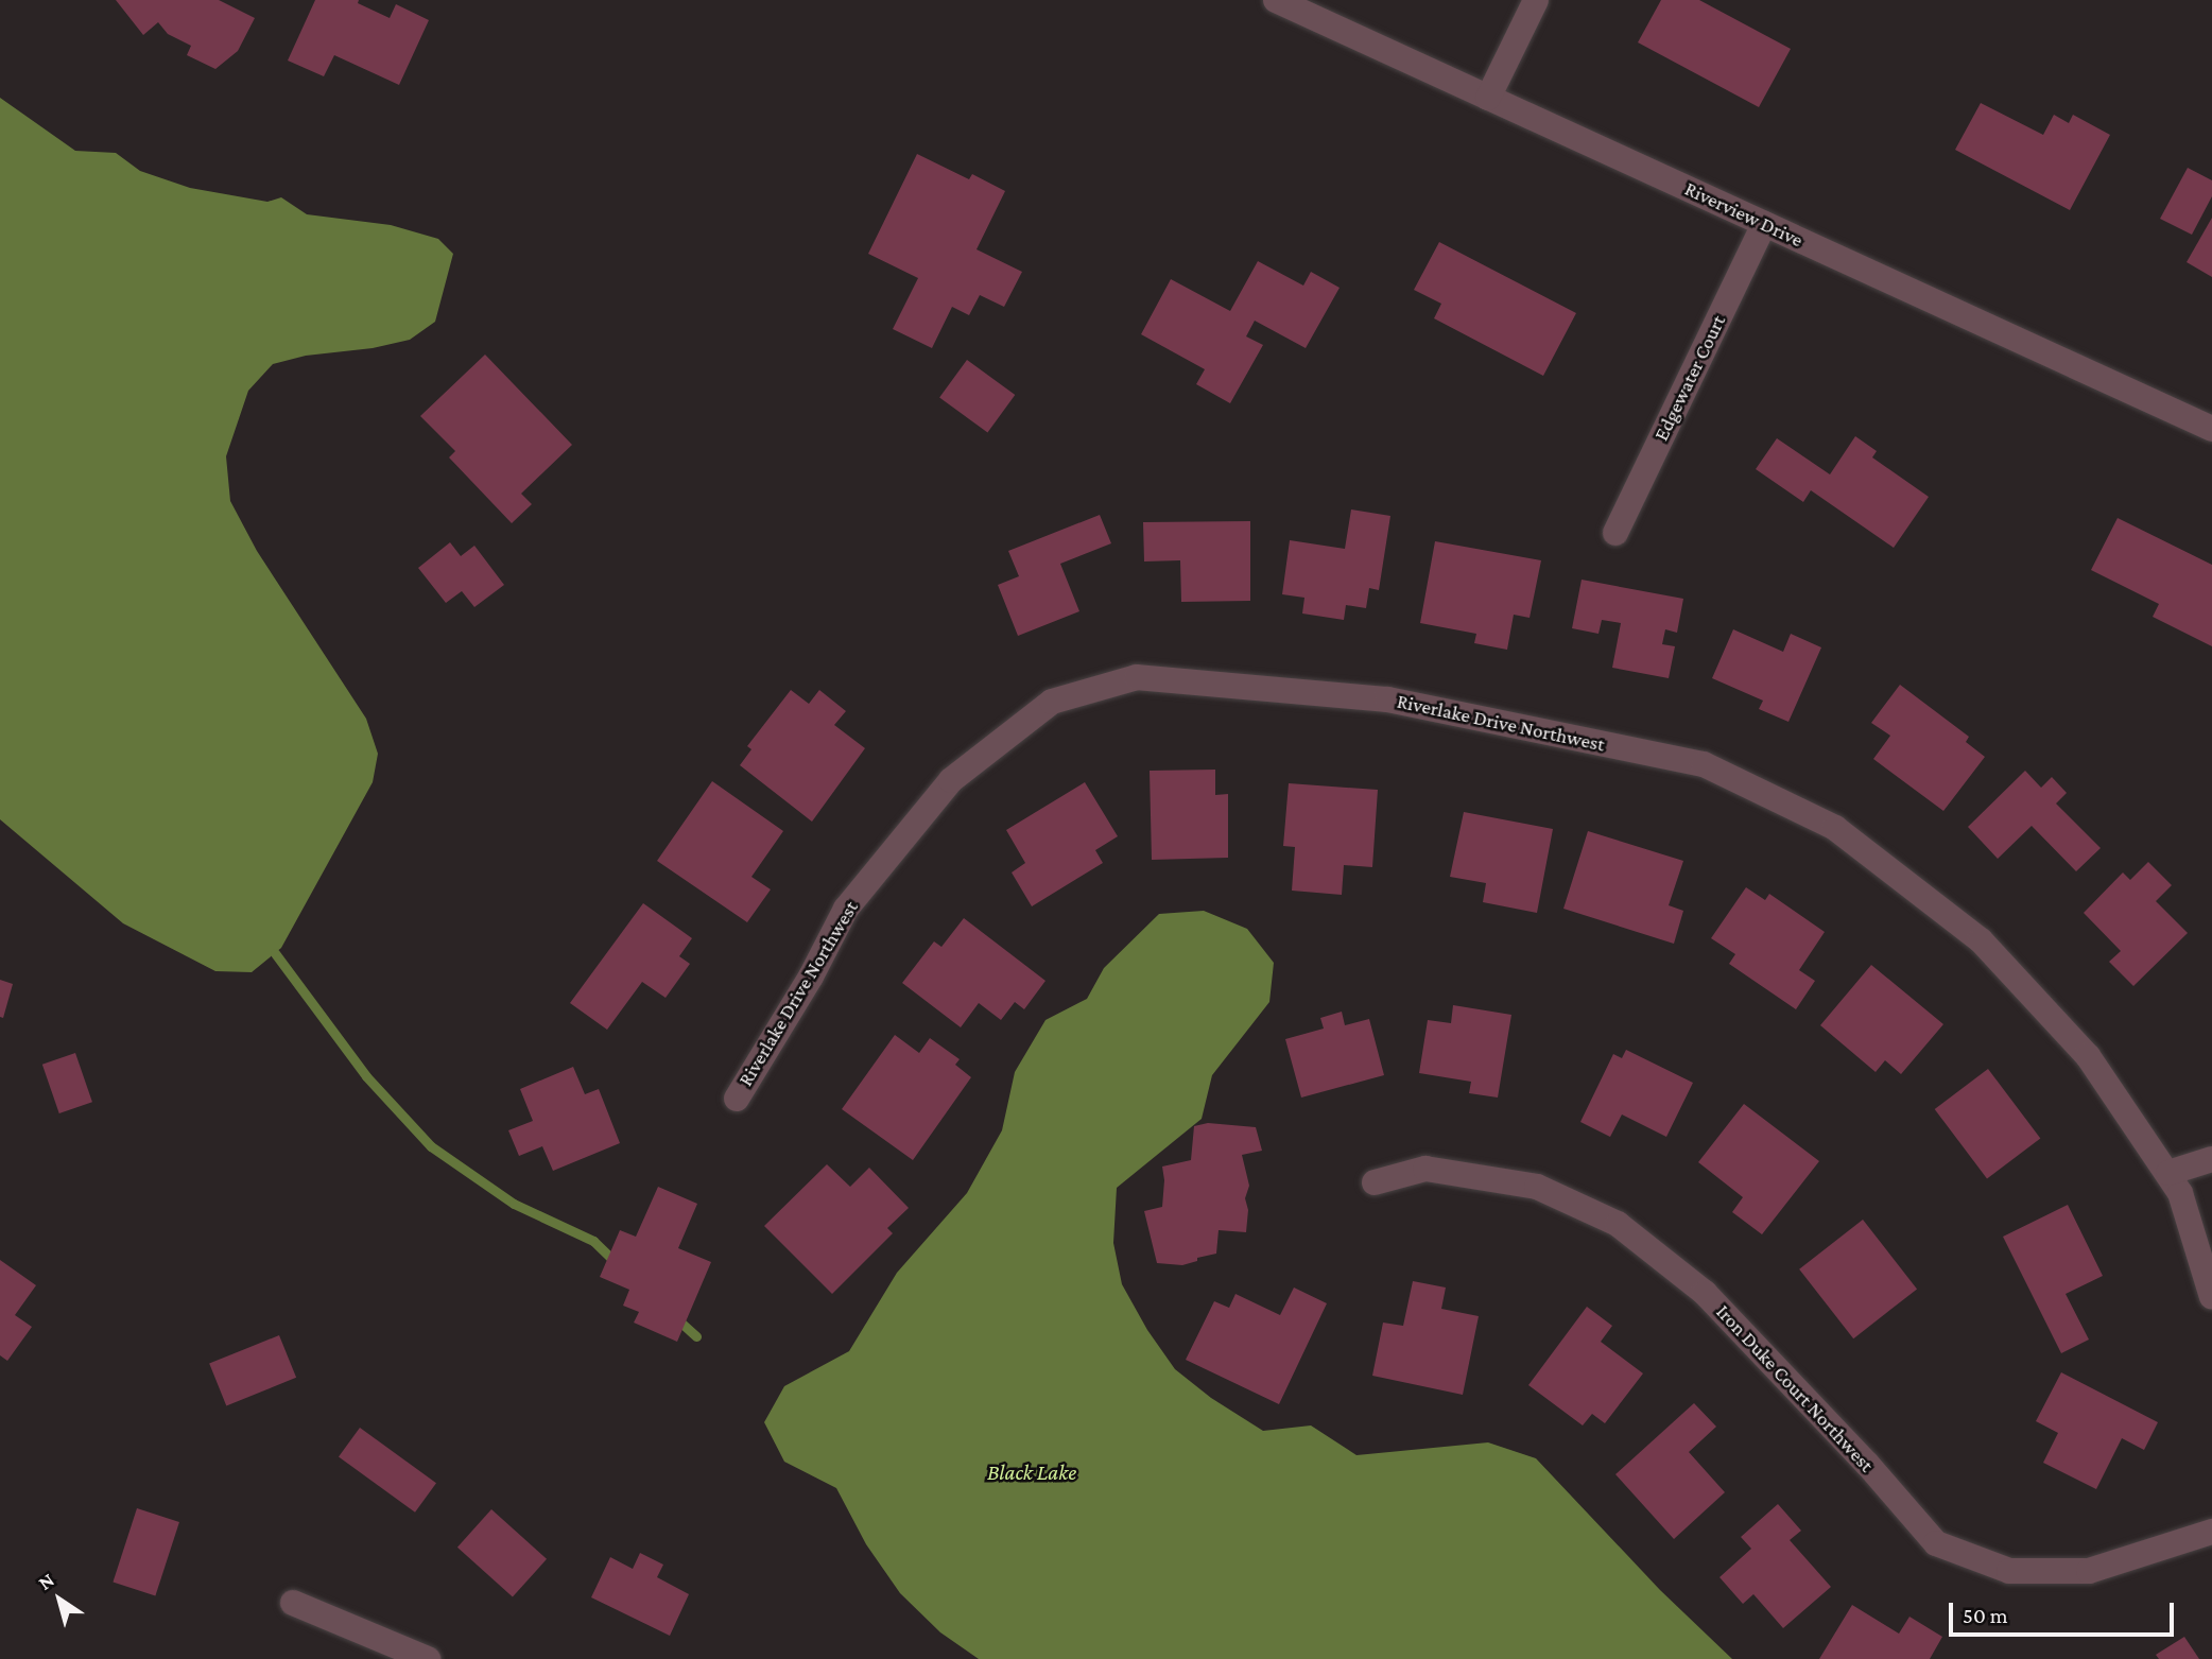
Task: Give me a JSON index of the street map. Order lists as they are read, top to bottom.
{
  "streets": {
    "street": [
      "Riverview Drive",
      "Edgewater Court",
      "Riverlake Drive Northwest",
      "Iron Duke Court Northwest"
    ]
  },
  "crossings": [
    ["Riverview Drive", "Edgewater Court"]
  ],
  "water": ["Black Lake"],
  "scale_bar": "50 m",
  "north": "top left"
}
